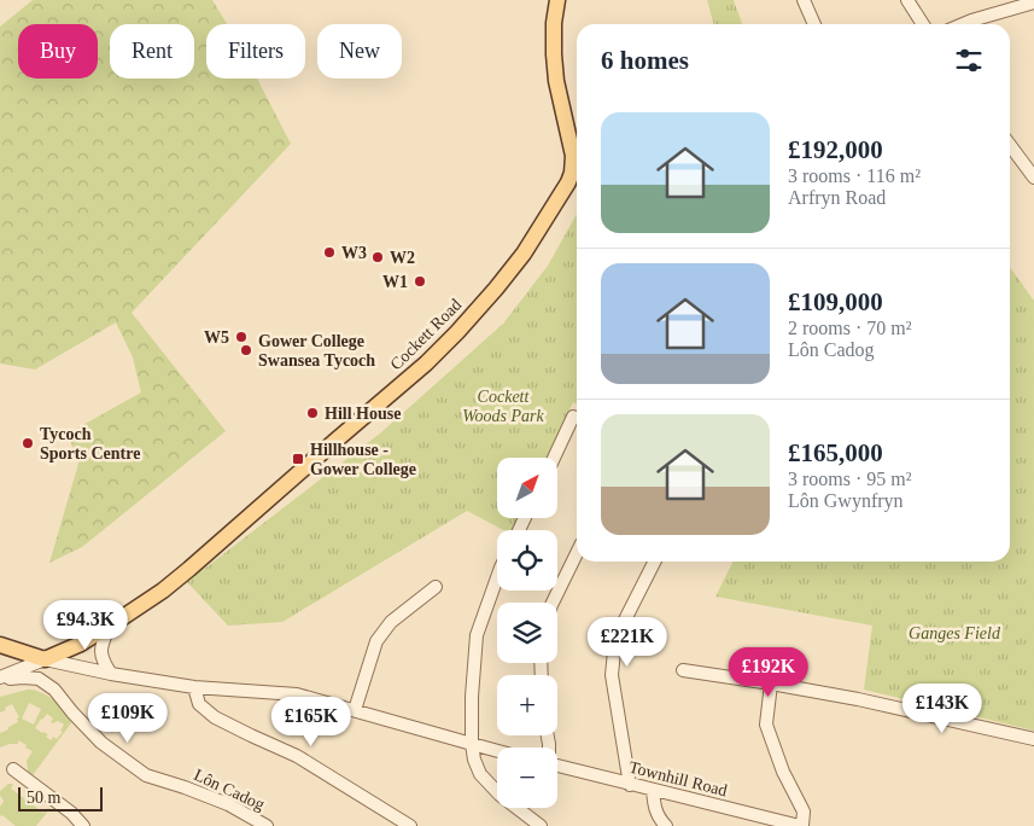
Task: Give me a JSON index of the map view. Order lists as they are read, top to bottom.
{
  "streets": {
    "main road": ["Cockett Road"],
    "street": ["Townhill Road", "Lôn Cadog"]
  },
  "parks": ["Cockett Woods Park", "Ganges Field"],
  "places": {
    "other": [
      "W3",
      "W2",
      "W1",
      "W5",
      "Gower College Swansea Tycoch",
      "Hill House",
      "Tycoch Sports Centre"
    ],
    "transit": ["Hillhouse - Gower College"]
  },
  "scale_bar": "50 m",
  "north": "top right",
  "page": {
    "chip": [
      "Buy",
      "Rent",
      "Filters",
      "New"
    ],
    "heading": "6 homes",
    "list": [
      {
        "name": "£192,000",
        "note": "3 rooms · 116 m² · Arfryn Road"
      },
      {
        "name": "£109,000",
        "note": "2 rooms · 70 m² · Lôn Cadog"
      },
      {
        "name": "£165,000",
        "note": "3 rooms · 95 m² · Lôn Gwynfryn"
      }
    ],
    "map_buttons": ["+", "−"],
    "price": [
      "£94.3K",
      "£221K",
      "£192K",
      "£143K",
      "£109K",
      "£165K"
    ],
    "scale": "50 m"
  }
}
